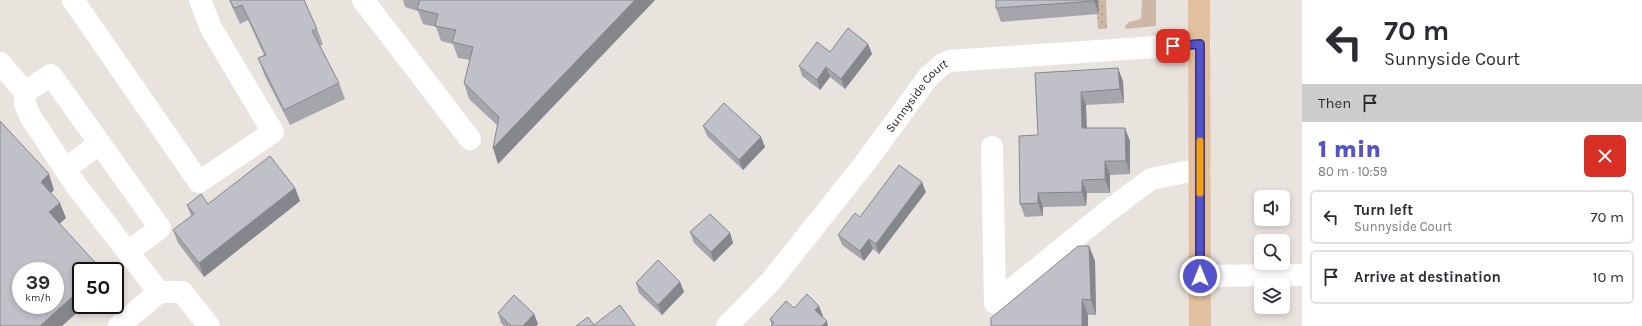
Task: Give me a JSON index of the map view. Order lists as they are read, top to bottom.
{
  "streets": {
    "street": ["Sunnyside Court"]
  },
  "page": {
    "turn": ["70 m", "Sunnyside Court"],
    "then": "Then",
    "heading": ["1 min", "80 m · 10:59"],
    "list": [
      {
        "name": "Turn left",
        "note": "Sunnyside Court",
        "value": "70 m"
      },
      {
        "name": "Arrive at destination",
        "value": "10 m"
      }
    ],
    "speed": "39 km/h",
    "limit": "50"
  }
}
